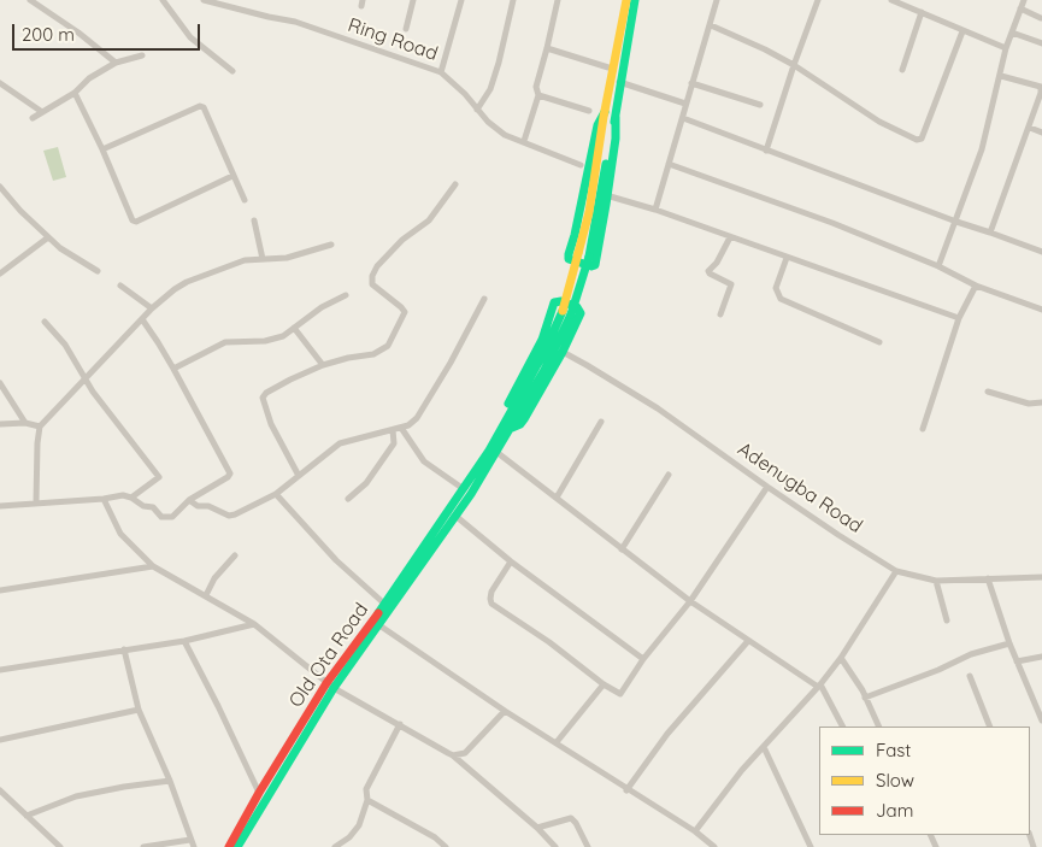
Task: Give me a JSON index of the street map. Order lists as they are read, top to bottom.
{
  "streets": {
    "street": ["Ring Road", "Adenugba Road", "Old Ota Road"]
  },
  "legend": ["Fast", "Slow", "Jam"],
  "scale_bar": "200 m"
}
